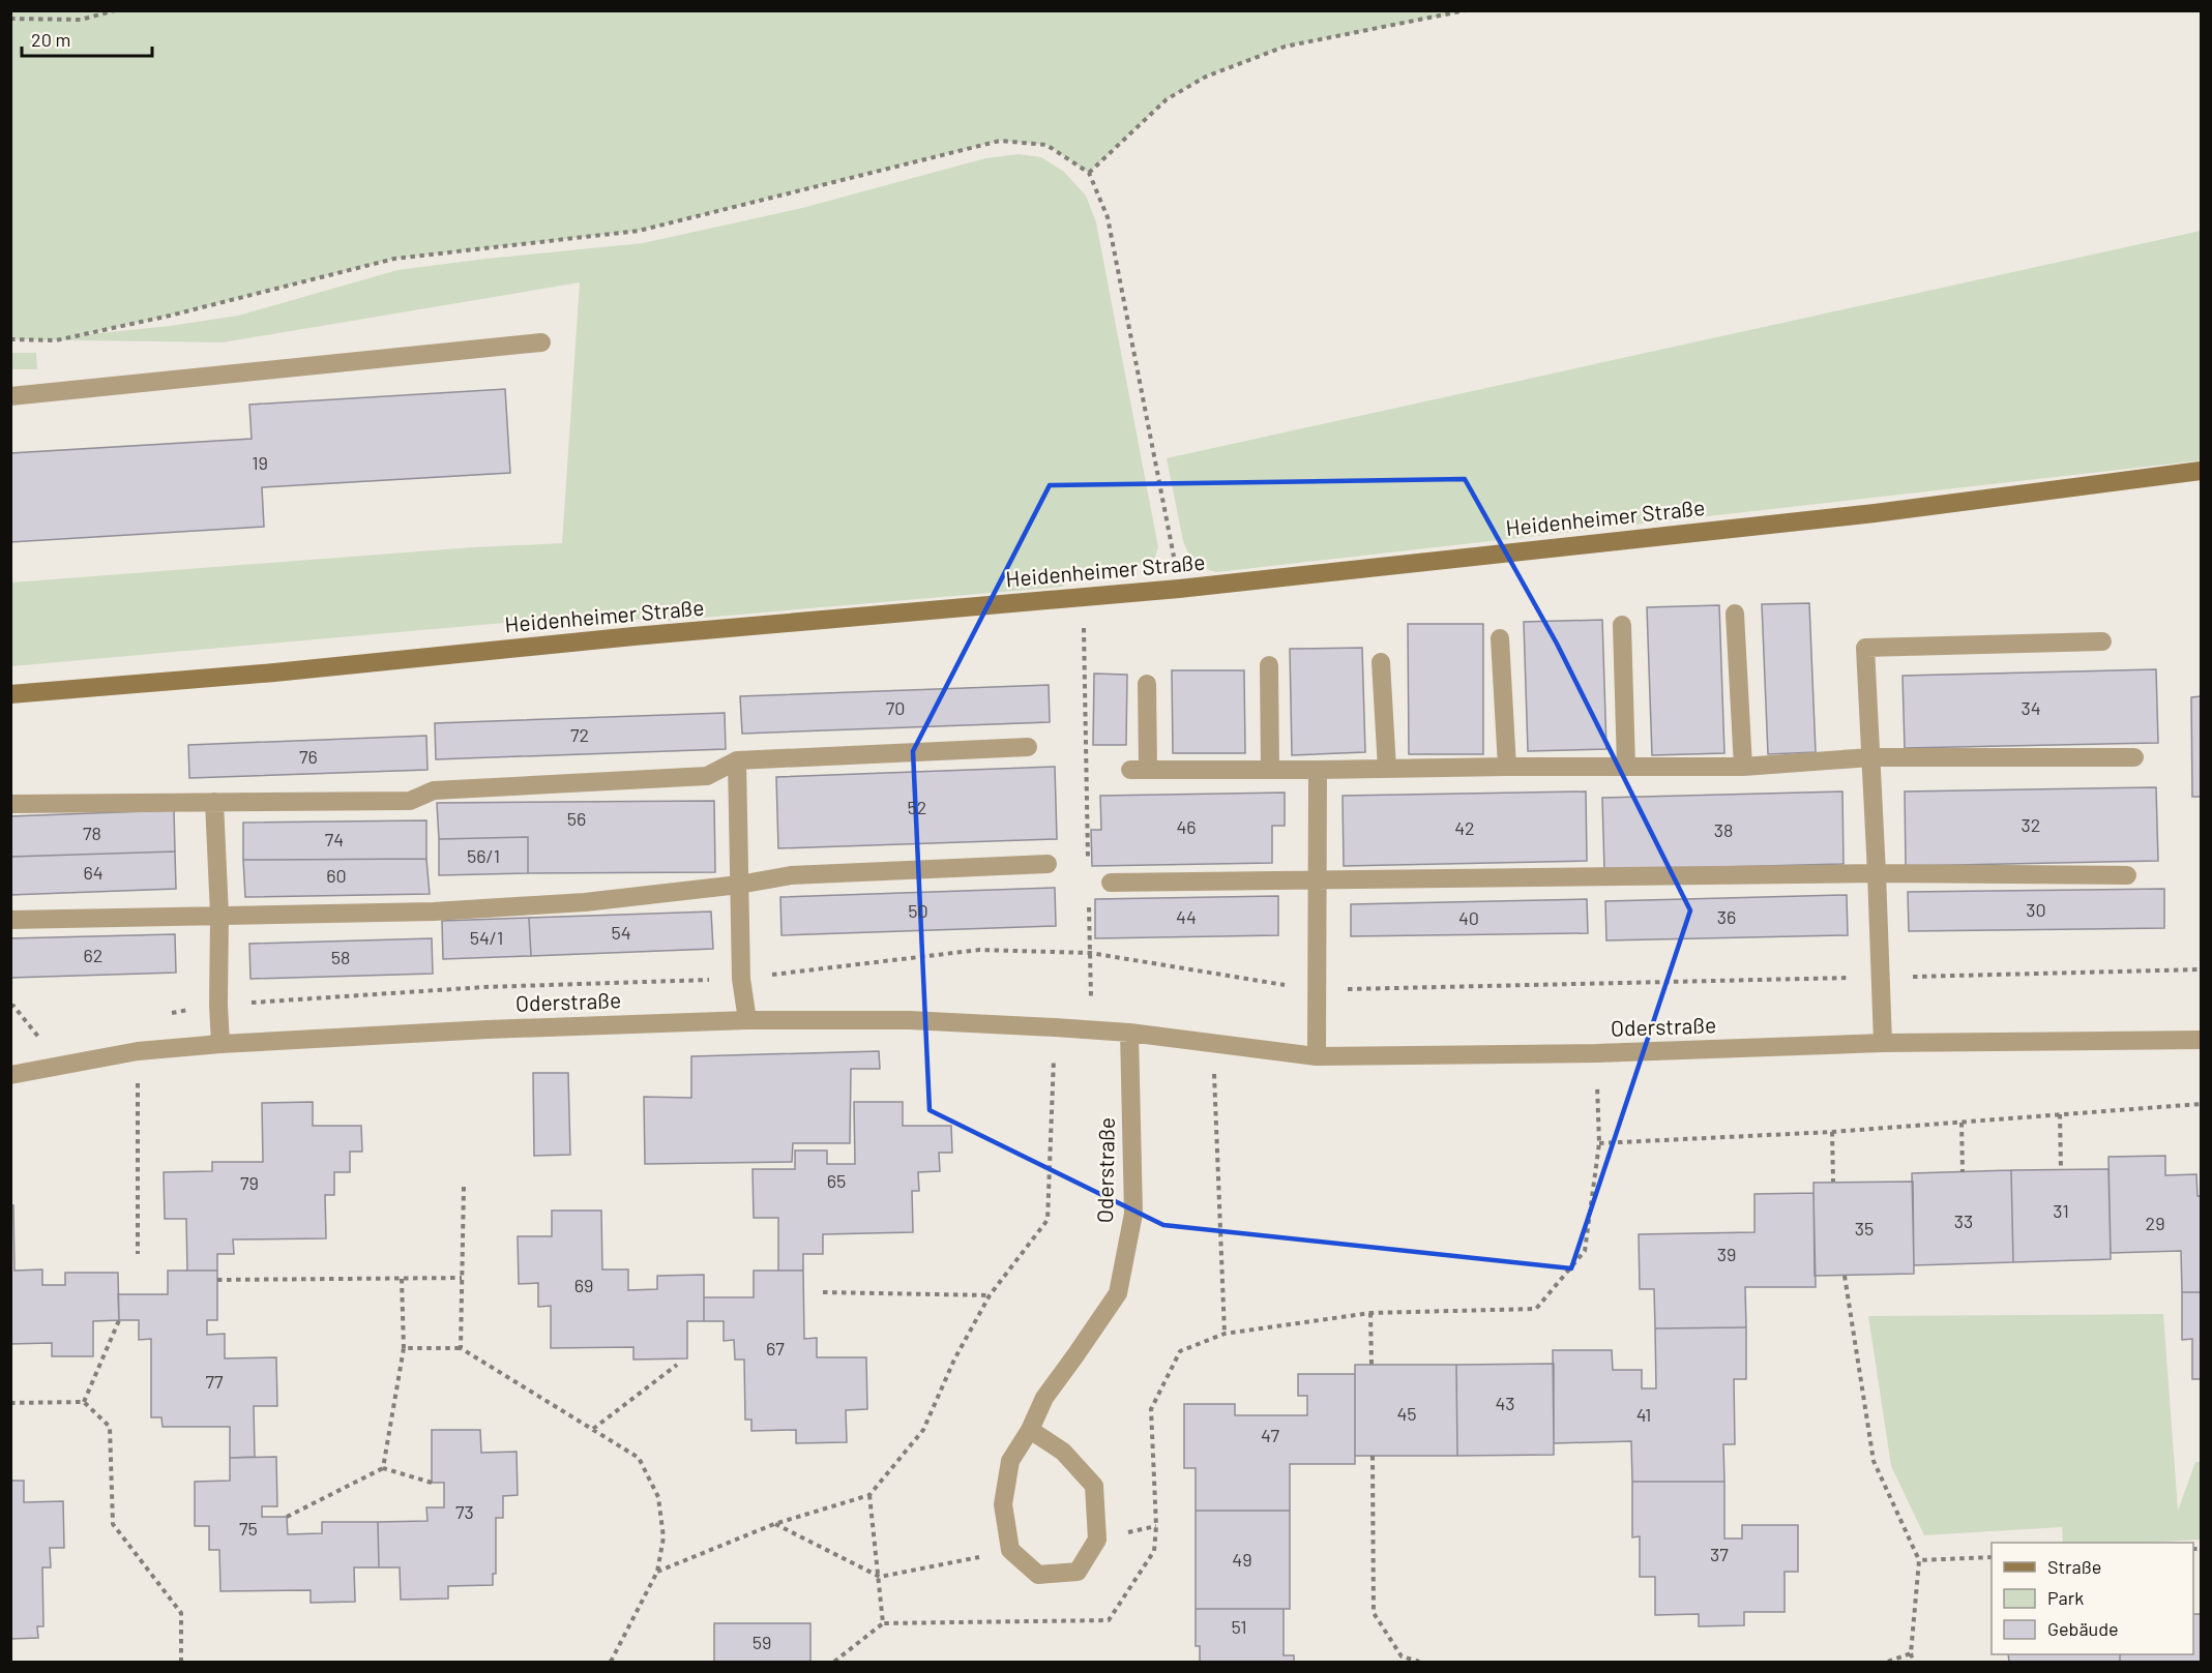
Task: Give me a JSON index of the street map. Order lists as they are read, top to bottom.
{
  "streets": {
    "street": ["Heidenheimer Straße", "Oderstraße"]
  },
  "house_numbers": [
    "19",
    "70",
    "34",
    "72",
    "76",
    "52",
    "56",
    "32",
    "46",
    "42",
    "38",
    "78",
    "74",
    "56/1",
    "64",
    "60",
    "30",
    "50",
    "44",
    "36",
    "40",
    "54",
    "54/1",
    "62",
    "58",
    "65",
    "79",
    "31",
    "33",
    "29",
    "35",
    "39",
    "69",
    "67",
    "77",
    "43",
    "45",
    "41",
    "47",
    "73",
    "75",
    "37",
    "49",
    "51",
    "59"
  ],
  "legend": ["Straße", "Park", "Gebäude"],
  "scale_bar": "20 m"
}
